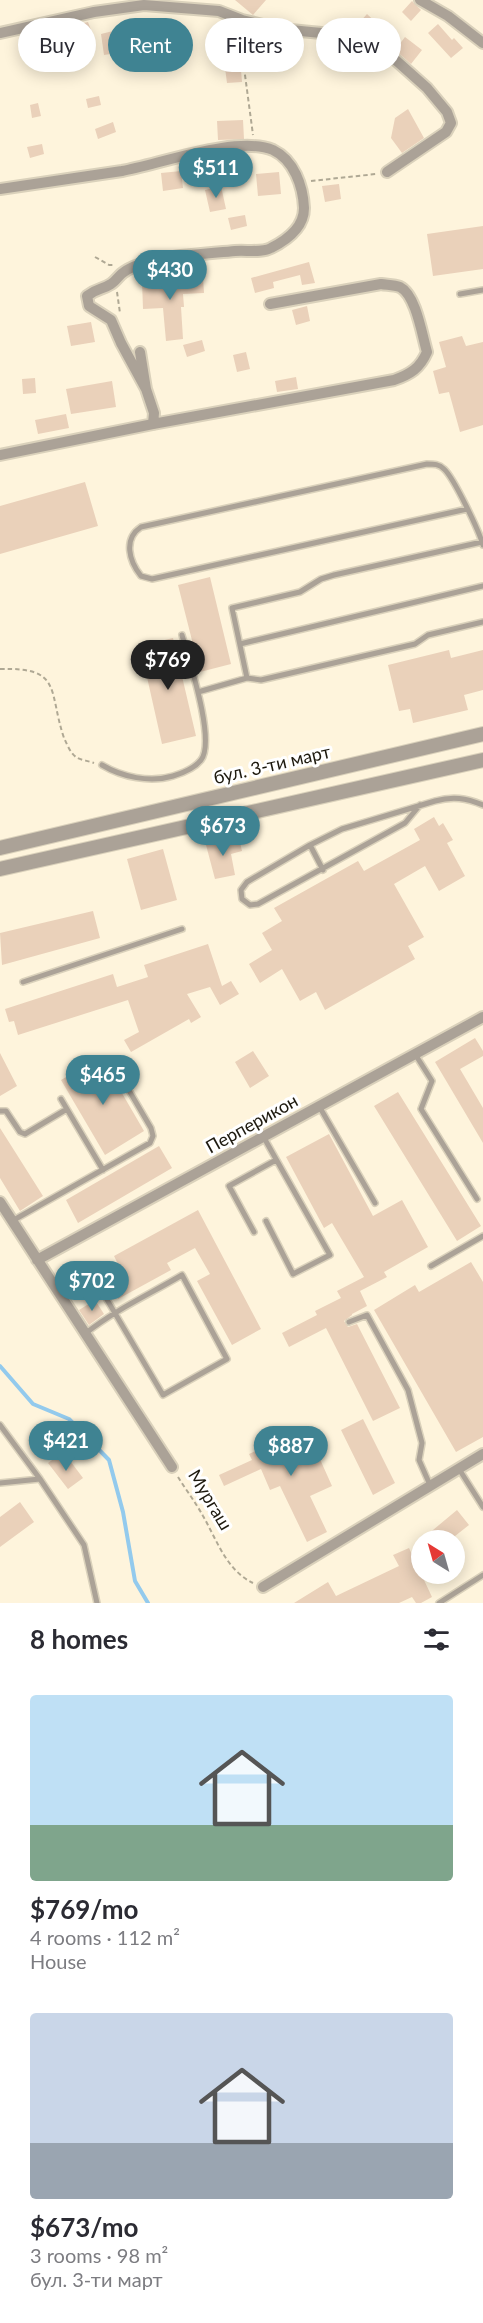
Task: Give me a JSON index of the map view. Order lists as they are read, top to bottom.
{
  "streets": {
    "street": ["бул. 3-ти март", "Перперикон", "Мургаш"]
  },
  "crossings": [
    ["Перперикон", "Мургаш"]
  ],
  "north": "top left",
  "page": {
    "chip": [
      "Buy",
      "Rent",
      "Filters",
      "New"
    ],
    "price": [
      "$511",
      "$430",
      "$769",
      "$673",
      "$465",
      "$702",
      "$421",
      "$887"
    ],
    "heading": "8 homes",
    "list": [
      {
        "name": "$769/mo",
        "note": "4 rooms · 112 m² · House"
      },
      {
        "name": "$673/mo",
        "note": "3 rooms · 98 m² · бул. 3-ти март"
      }
    ]
  }
}
